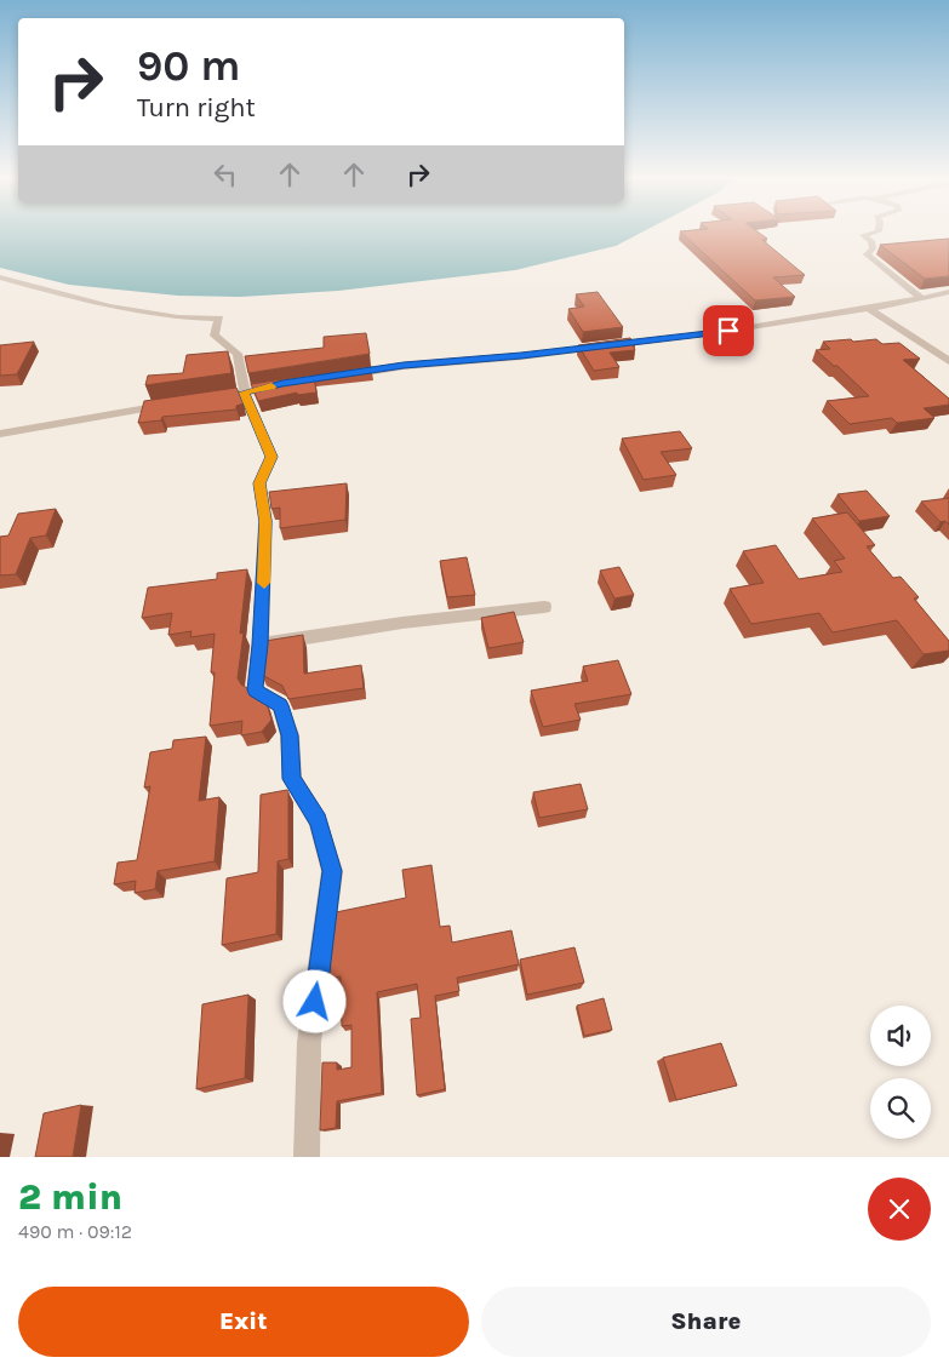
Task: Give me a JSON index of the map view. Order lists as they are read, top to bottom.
{
  "page": {
    "turn": ["90 m", "Turn right"],
    "heading": ["2 min", "490 m · 09:12"],
    "buttons": ["Exit", "Share"]
  }
}
